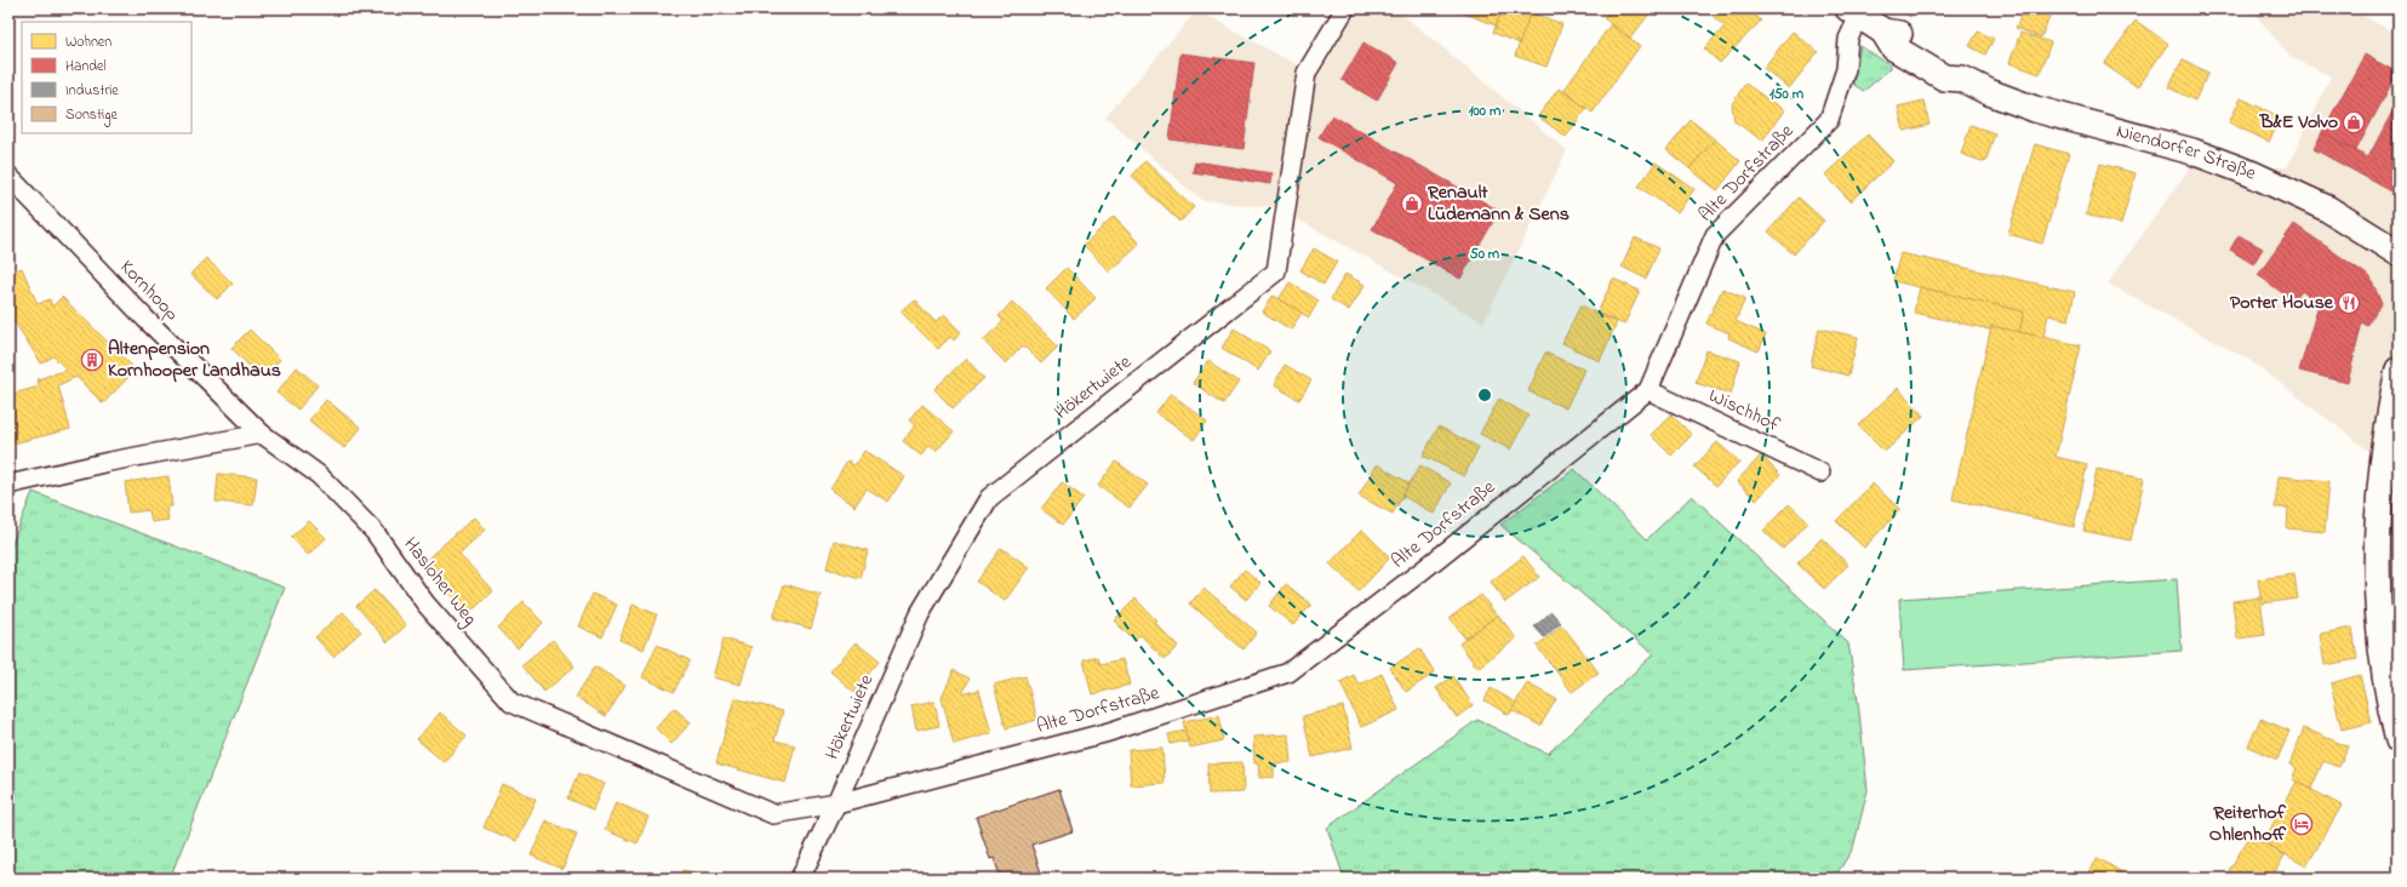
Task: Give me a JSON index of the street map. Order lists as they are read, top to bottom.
{
  "streets": {
    "main road": ["Niendorfer Straße"],
    "street": [
      "Alte Dorfstraße",
      "Kornhoop",
      "Hökertwiete",
      "Wischhof",
      "Hasloher Weg"
    ]
  },
  "crossings": [
    ["Niendorfer Straße", "Alte Dorfstraße"],
    ["Alte Dorfstraße", "Hökertwiete"],
    ["Alte Dorfstraße", "Wischhof"],
    ["Alte Dorfstraße", "Hasloher Weg"],
    ["Kornhoop", "Hasloher Weg"],
    ["Hökertwiete", "Hasloher Weg"]
  ],
  "places": {
    "shop": ["B&E Volvo", "Renault Lüdemann & Sens"],
    "restaurant": ["Porter House"],
    "building": ["Altenpension Kornhooper Landhaus"],
    "hotel": ["Reiterhof Ohlenhoff"]
  },
  "legend": [
    "Wohnen",
    "Handel",
    "Industrie",
    "Sonstige"
  ],
  "rings": ["150 m", "100 m", "50 m"]
}
